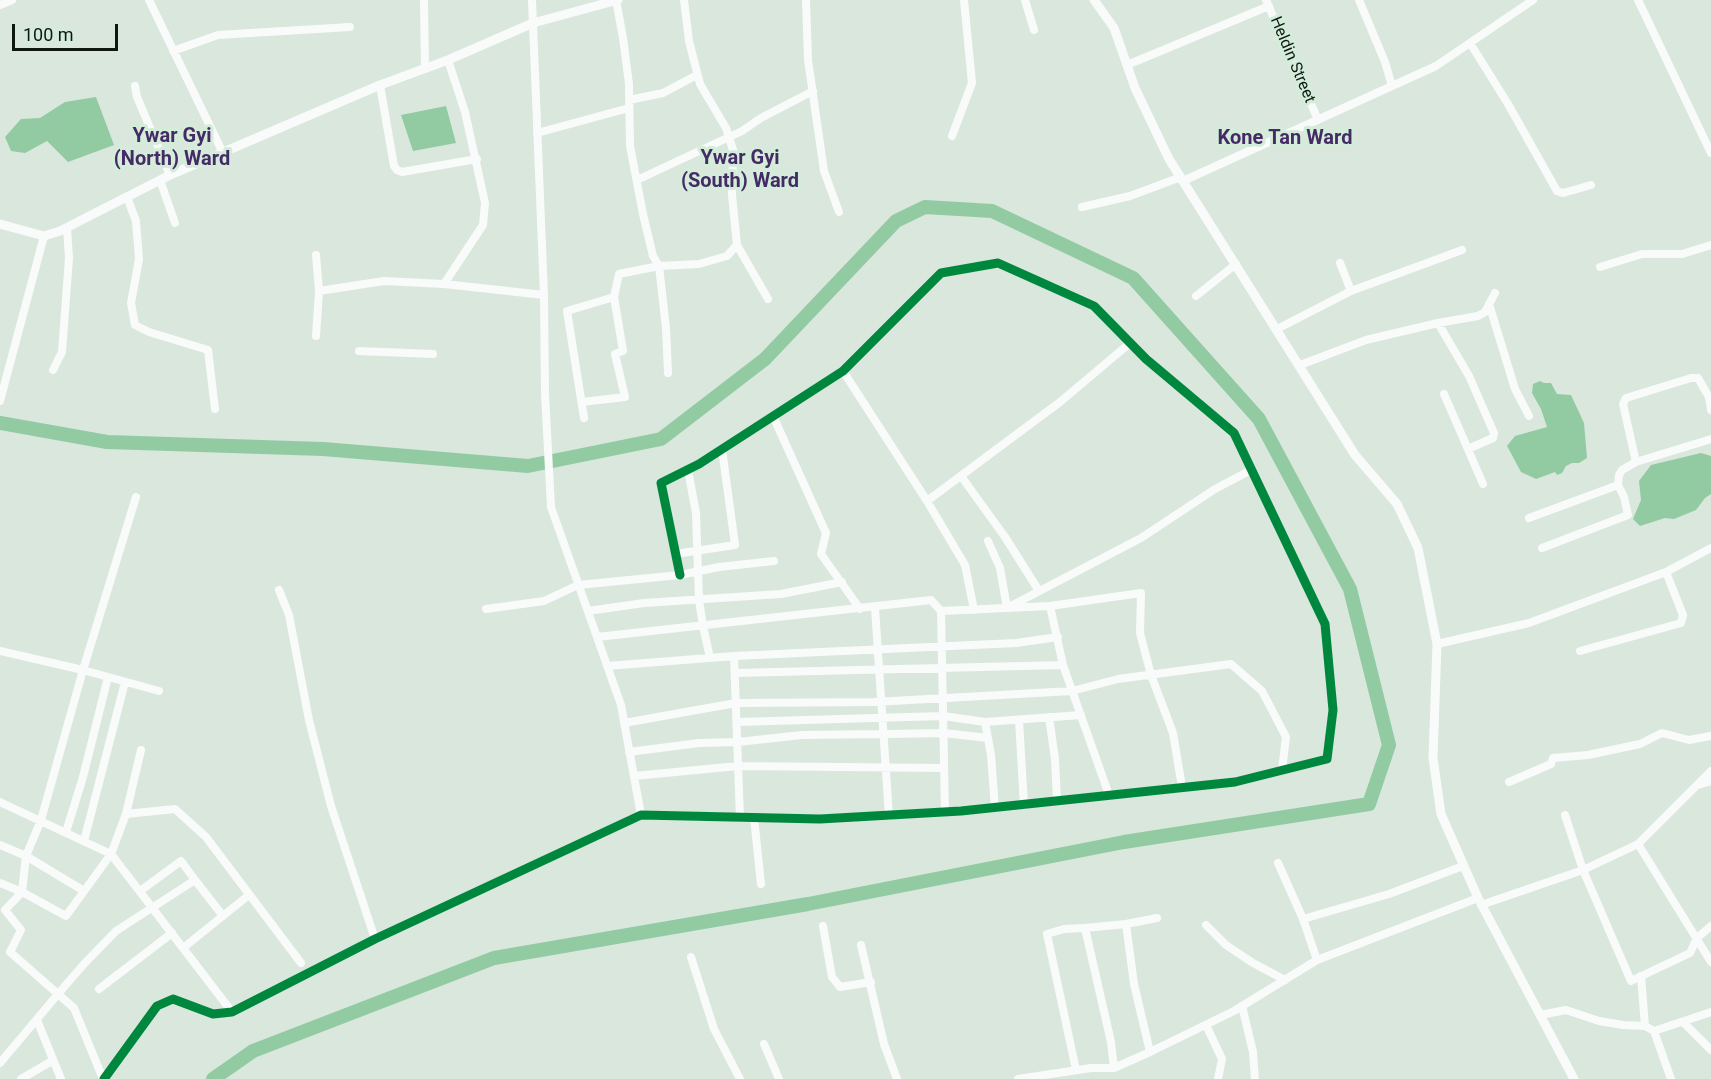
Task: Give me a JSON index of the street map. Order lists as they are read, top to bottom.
{
  "streets": {
    "street": ["Heldin Street"]
  },
  "districts": ["Ywar Gyi (North) Ward", "Kone Tan Ward", "Ywar Gyi (South) Ward"],
  "scale_bar": "100 m"
}
